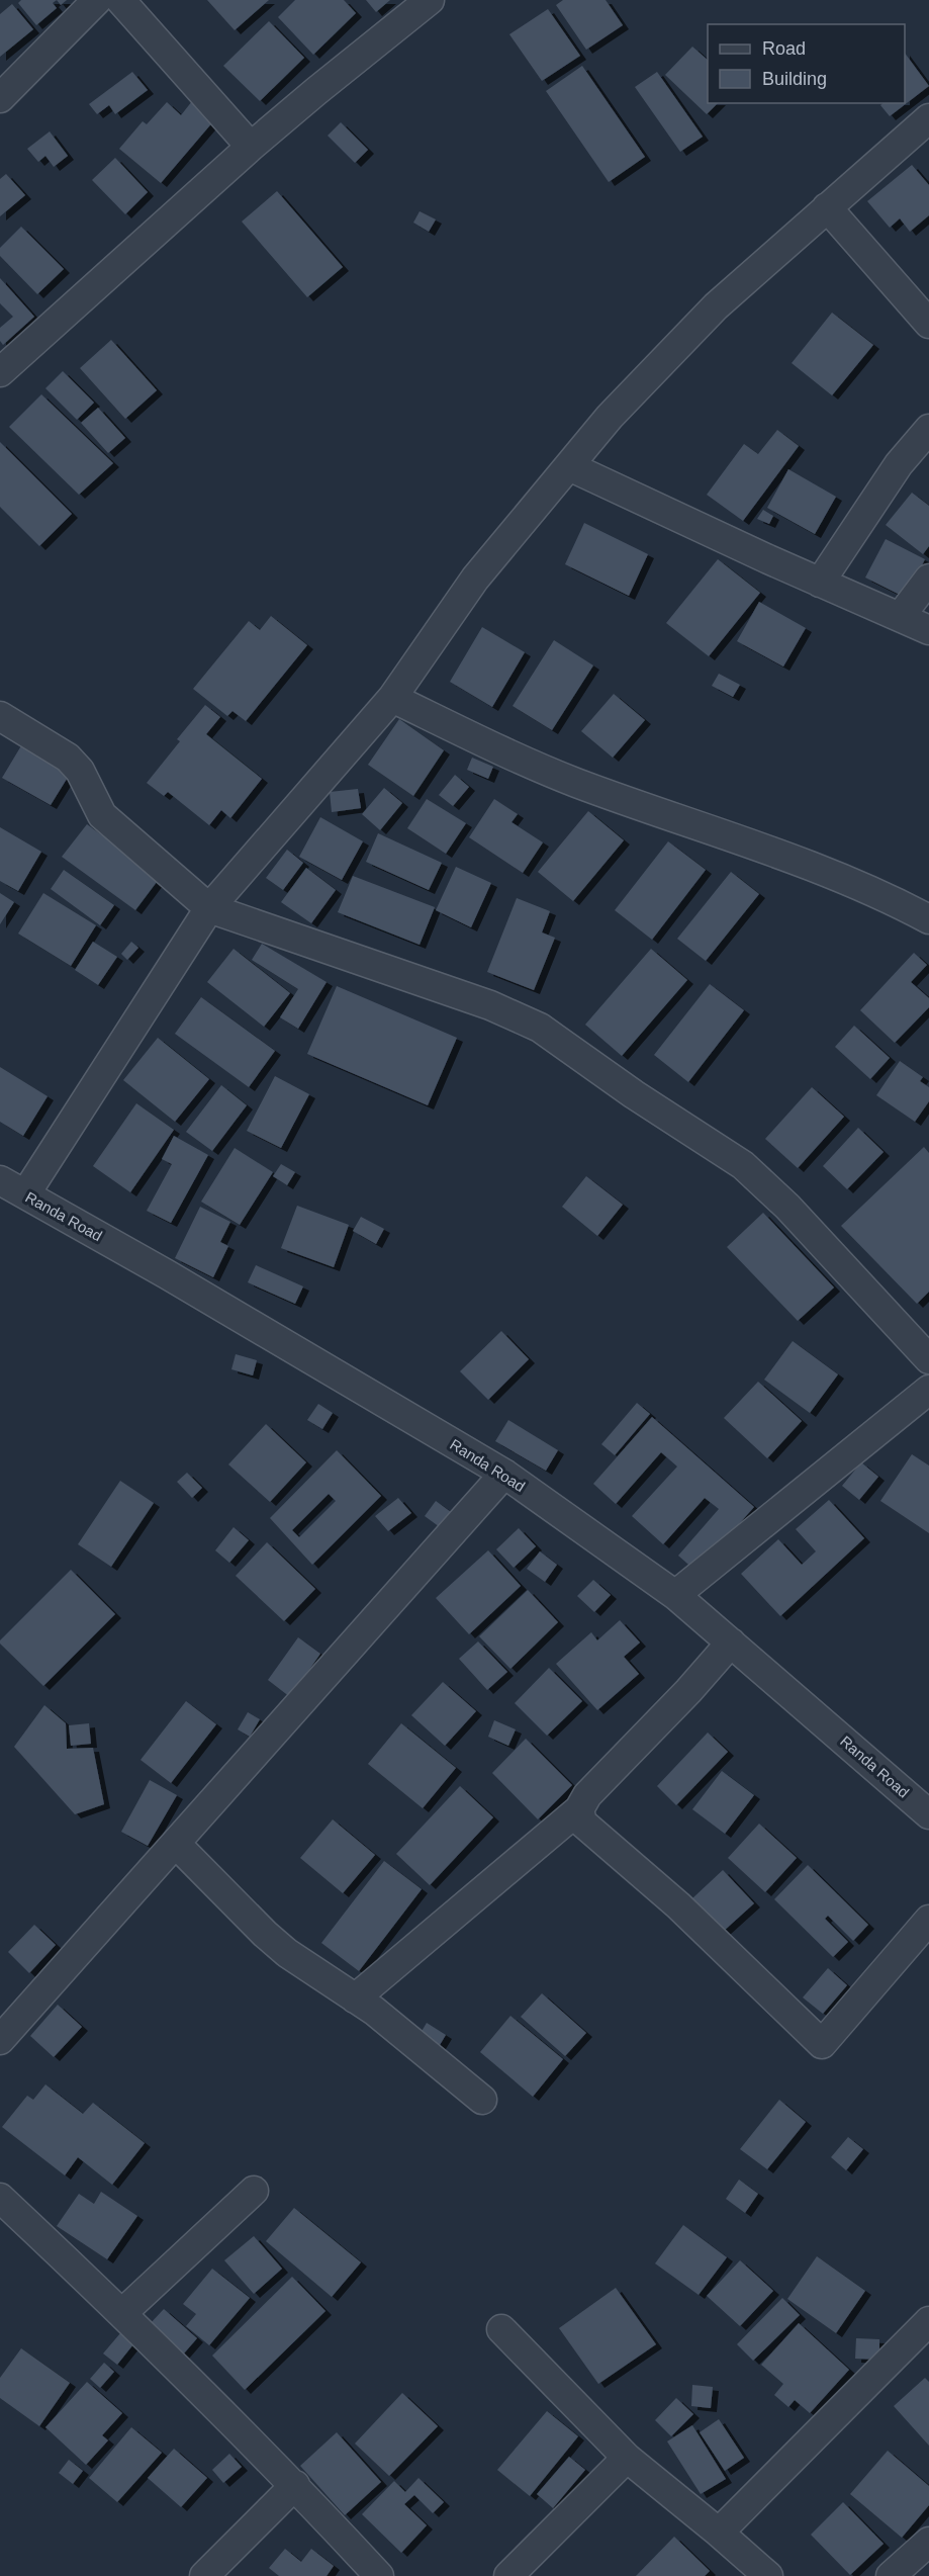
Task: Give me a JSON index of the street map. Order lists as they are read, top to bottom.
{
  "streets": {
    "street": ["Randa Road"]
  },
  "legend": ["Road", "Building"]
}
